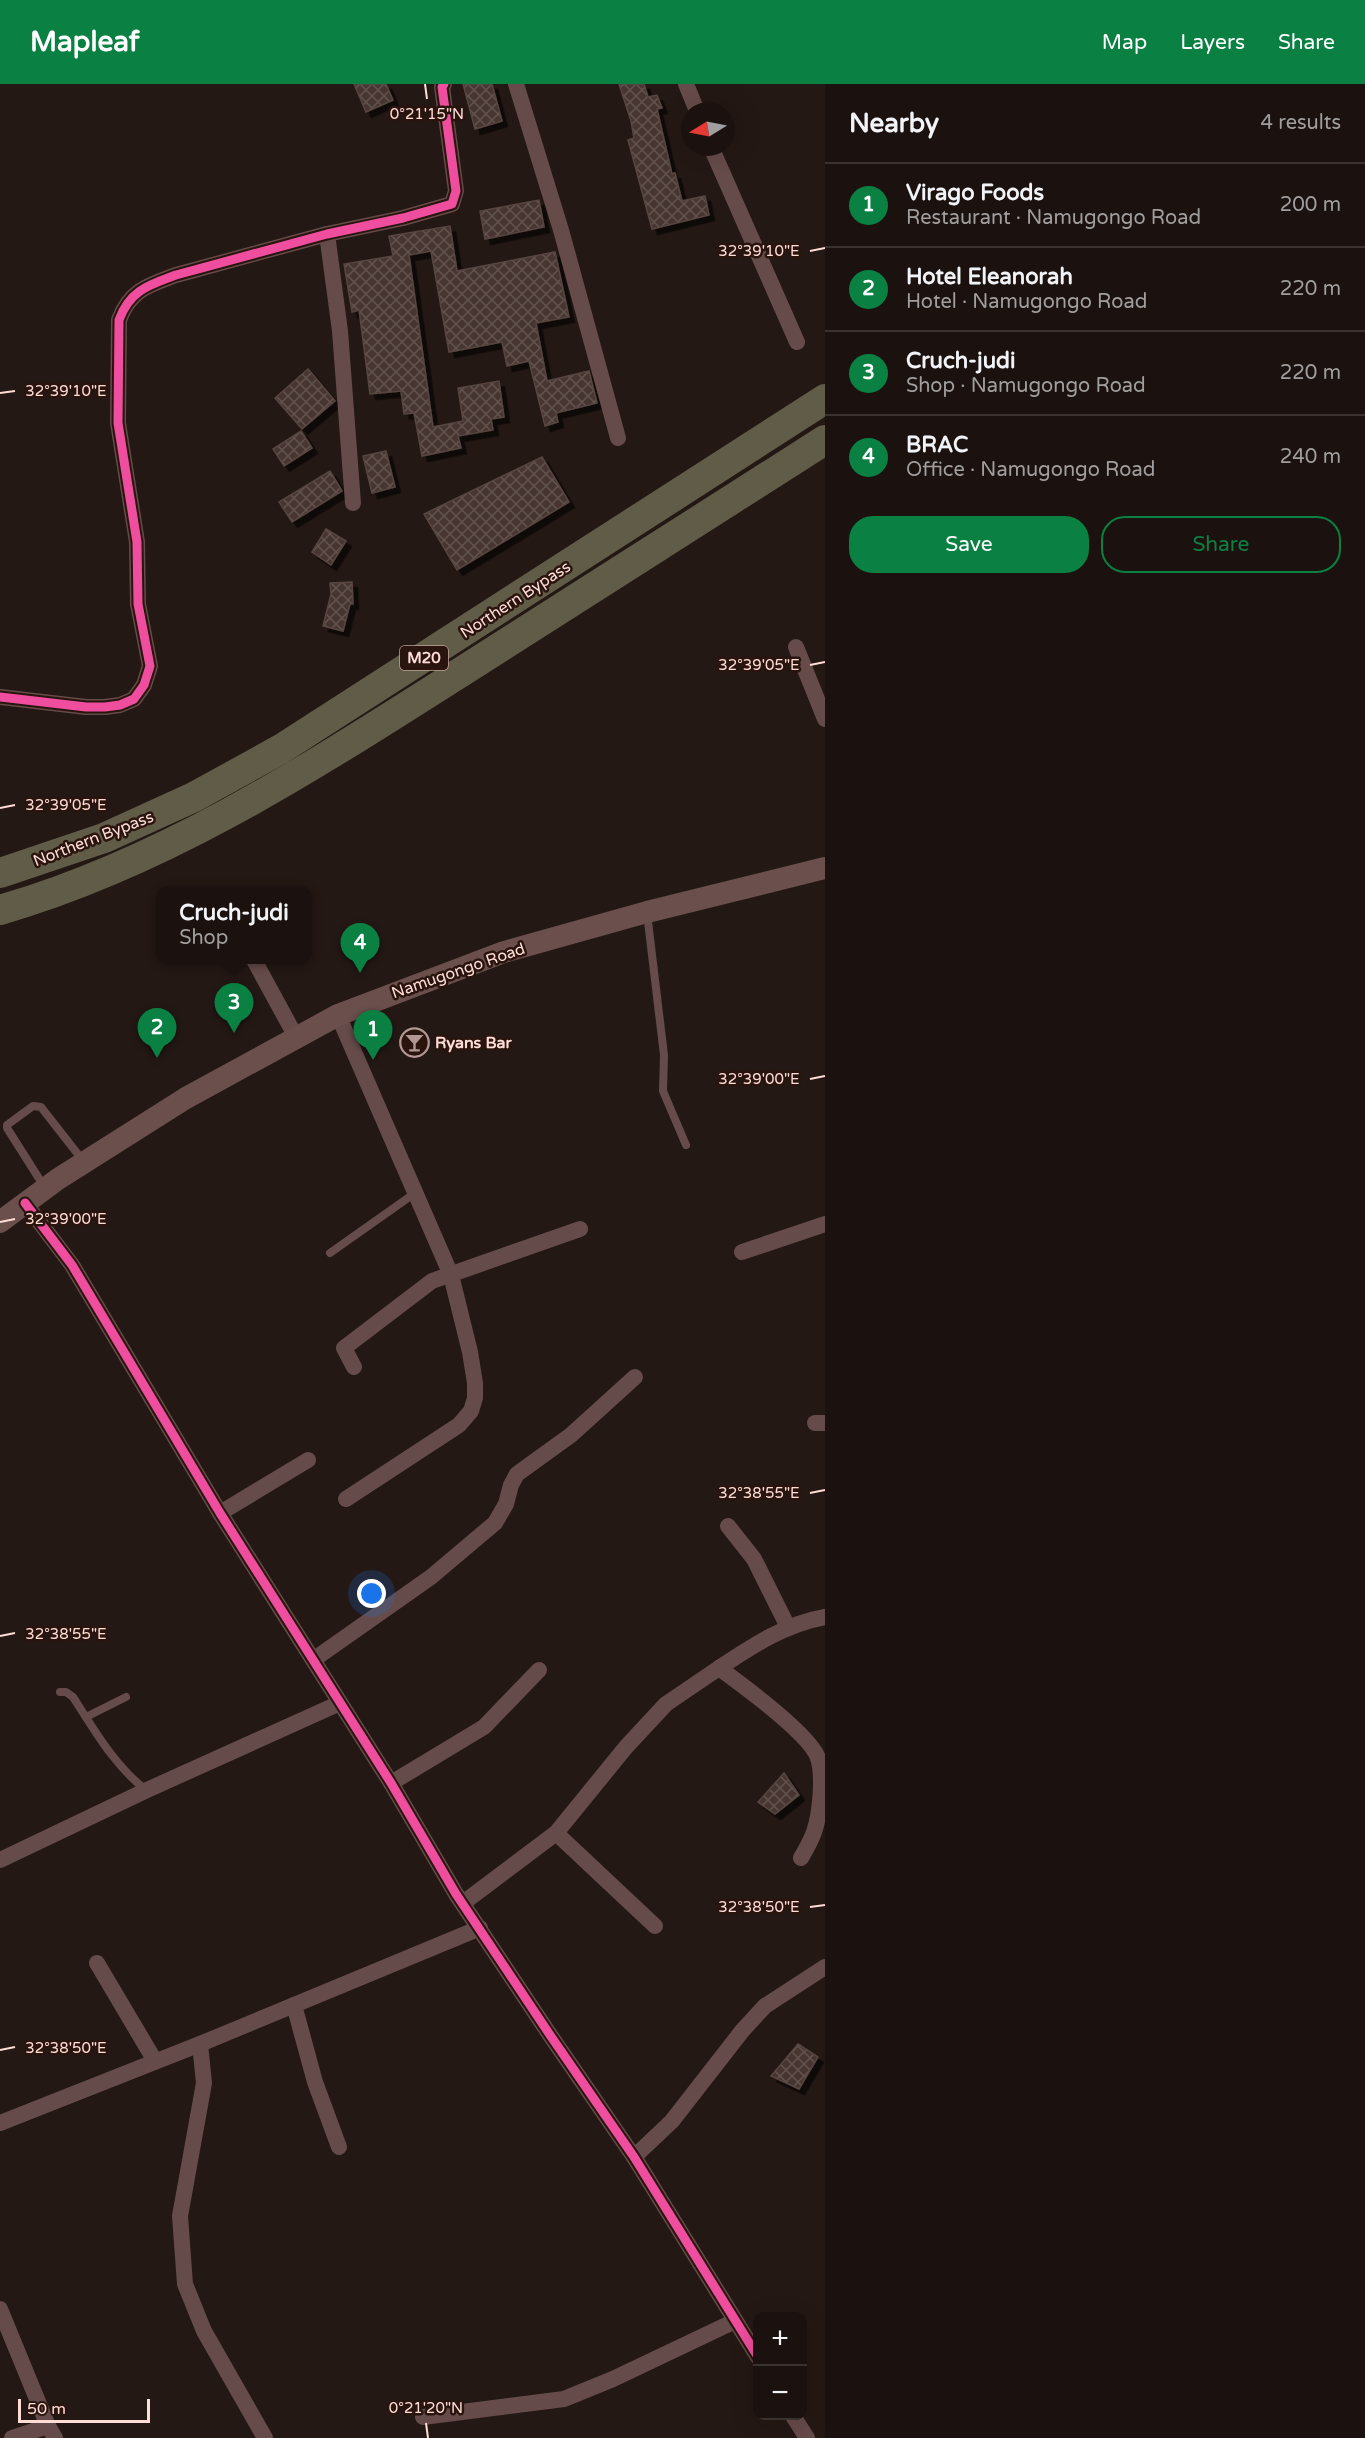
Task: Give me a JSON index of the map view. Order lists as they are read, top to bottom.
{
  "streets": {
    "highway": ["Northern Bypass", "M20"],
    "main road": ["Namugongo Road"]
  },
  "places": {
    "bar": ["Ryans Bar"]
  },
  "scale_bar": "50 m",
  "north": "left",
  "page": {
    "header": "Mapleaf",
    "nav": ["Map", "Layers", "Share"],
    "heading": ["Nearby", "4 results"],
    "list": [
      {
        "mark": "1",
        "name": "Virago Foods",
        "note": "Restaurant · Namugongo Road",
        "value": "200 m"
      },
      {
        "mark": "2",
        "name": "Hotel Eleanorah",
        "note": "Hotel · Namugongo Road",
        "value": "220 m"
      },
      {
        "mark": "3",
        "name": "Cruch-judi",
        "note": "Shop · Namugongo Road",
        "value": "220 m"
      },
      {
        "mark": "4",
        "name": "BRAC",
        "note": "Office · Namugongo Road",
        "value": "240 m"
      }
    ],
    "buttons": ["Save", "Share"],
    "popup": ["Cruch-judi", "Shop"],
    "pins": [
      "4",
      "3",
      "2",
      "1"
    ],
    "map_buttons": ["+", "−"],
    "scale": "50 m"
  },
  "coordinates": [
    "0°21'15\"N",
    "32°39'10\"E",
    "32°39'05\"E",
    "32°39'00\"E",
    "32°38'55\"E",
    "32°38'50\"E",
    "0°21'20\"N"
  ]
}
